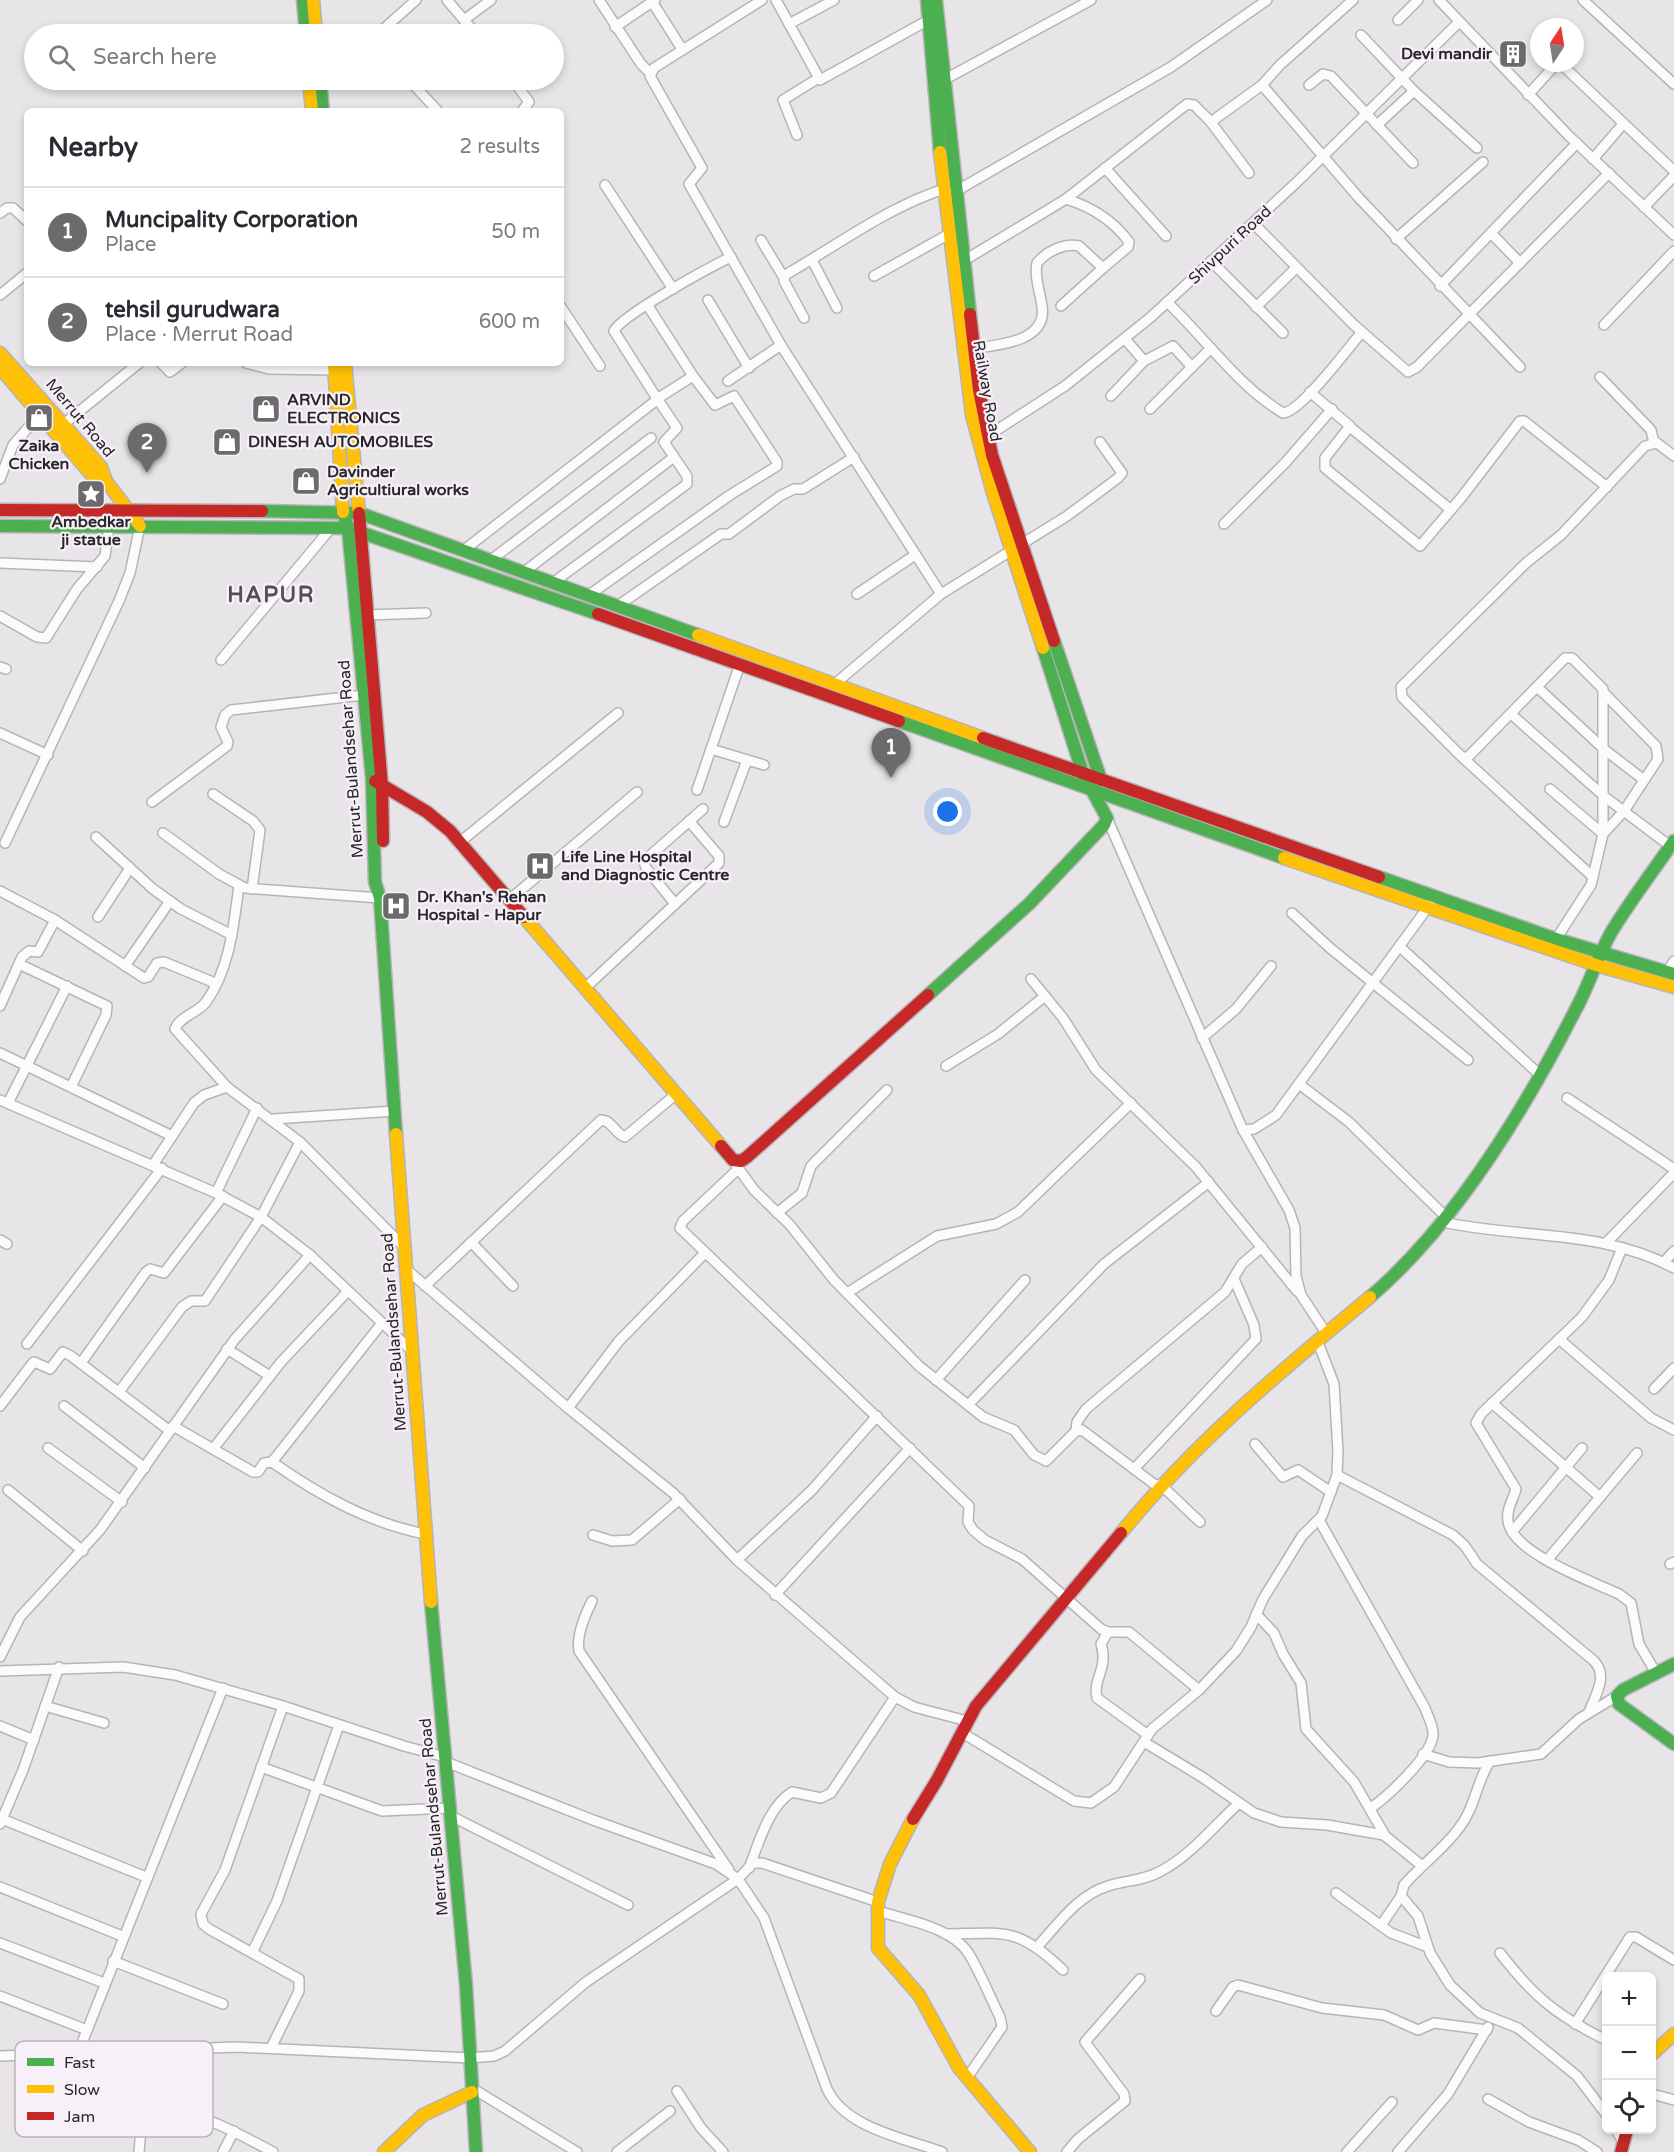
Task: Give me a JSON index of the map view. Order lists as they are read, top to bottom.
{
  "streets": {
    "main road": ["Railway Road", "Merrut Road", "Merrut-Bulandsehar Road"],
    "street": ["Shivpuri Road"]
  },
  "crossings": [
    ["Shivpuri Road", "Railway Road"]
  ],
  "districts": ["HAPUR"],
  "places": {
    "building": ["Devi mandir"],
    "shop": [
      "ARVIND ELECTRONICS",
      "Zaika Chicken",
      "DINESH AUTOMOBILES",
      "Davinder Agricultiural works"
    ],
    "place": ["Ambedkar ji statue"],
    "hospital": ["Life Line Hospital and Diagnostic Centre", "Dr. Khan's Rehan Hospital - Hapur"]
  },
  "legend": ["Fast", "Slow", "Jam"],
  "north": "top",
  "page": {
    "search": "Search here",
    "heading": ["Nearby", "2 results"],
    "list": [
      {
        "mark": "1",
        "name": "Muncipality Corporation",
        "note": "Place",
        "value": "50 m"
      },
      {
        "mark": "2",
        "name": "tehsil gurudwara",
        "note": "Place · Merrut Road",
        "value": "600 m"
      }
    ],
    "pins": ["2", "1"],
    "map_buttons": ["+", "−"]
  }
}
